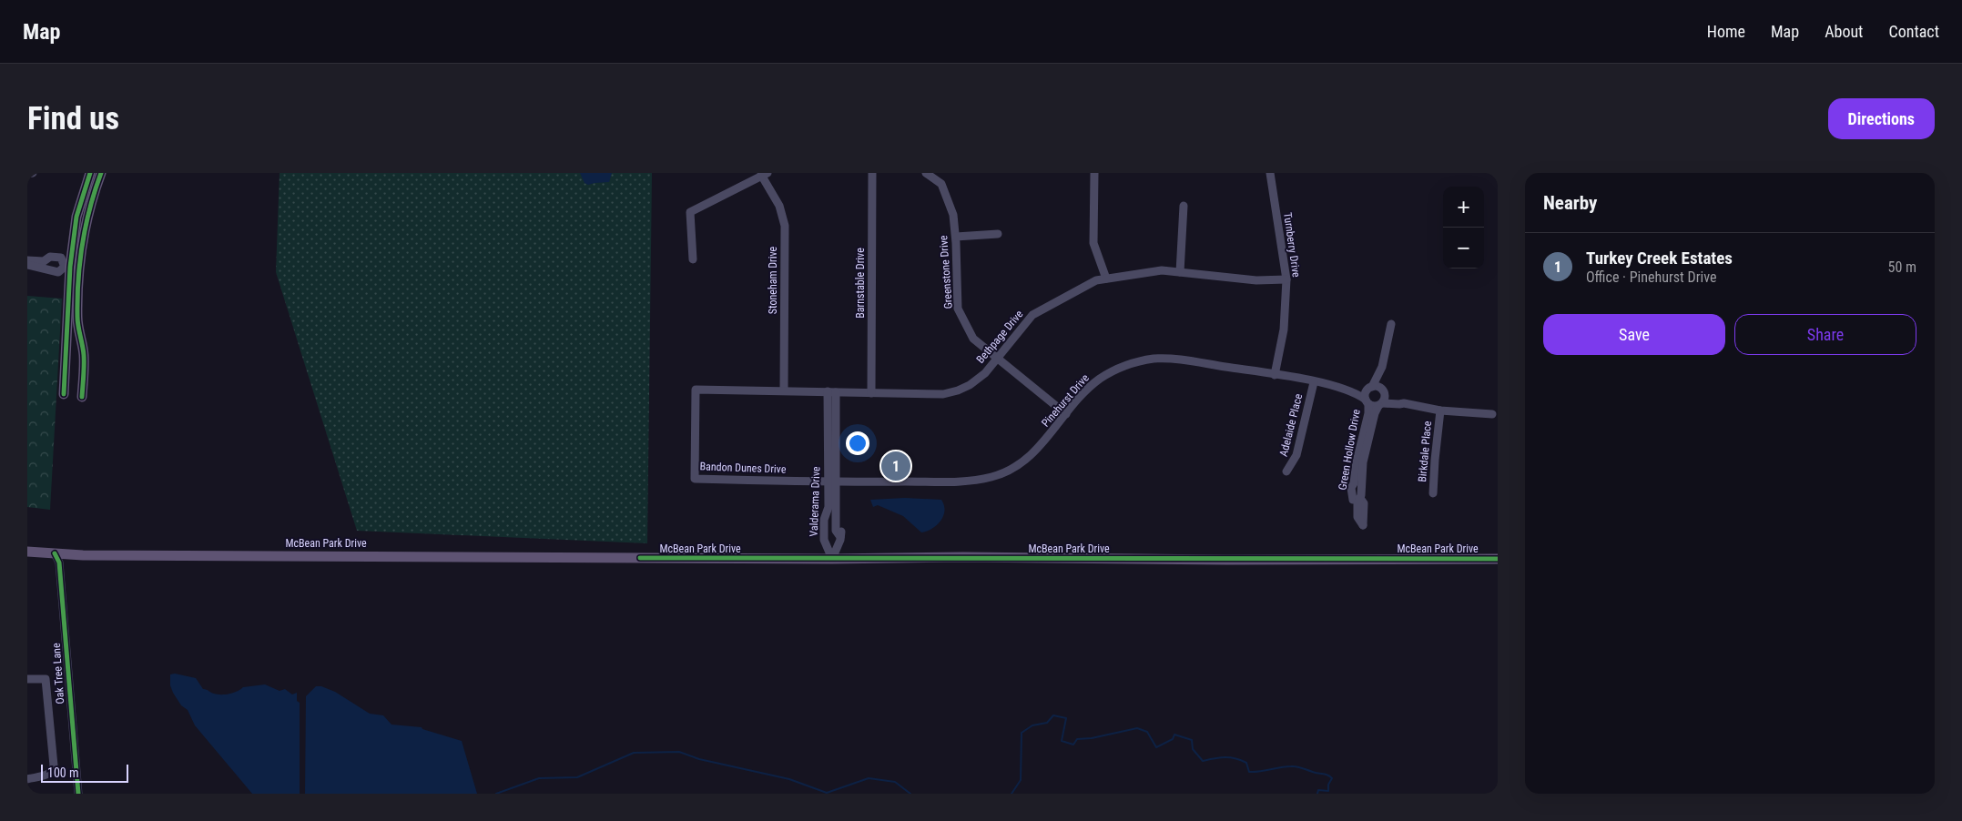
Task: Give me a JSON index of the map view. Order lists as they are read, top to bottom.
{
  "streets": {
    "main road": ["McBean Park Drive"],
    "street": [
      "Turnberry Drive",
      "Greenstone Drive",
      "Stoneham Drive",
      "Barnstable Drive",
      "Bethpage Drive",
      "Pinehurst Drive",
      "Adelaide Place",
      "Green Hollow Drive",
      "Birkdale Place",
      "Bandon Dunes Drive",
      "Valderama Drive",
      "Oak Tree Lane"
    ]
  },
  "crossings": [
    ["Turnberry Drive", "Bethpage Drive"],
    ["Turnberry Drive", "Pinehurst Drive"],
    ["Greenstone Drive", "Bethpage Drive"],
    ["Greenstone Drive", "Pinehurst Drive"],
    ["Stoneham Drive", "Bandon Dunes Drive"],
    ["Barnstable Drive", "Bethpage Drive"],
    ["Bethpage Drive", "Bandon Dunes Drive"],
    ["Bethpage Drive", "Valderama Drive"],
    ["Pinehurst Drive", "Adelaide Place"],
    ["Pinehurst Drive", "Green Hollow Drive"],
    ["Pinehurst Drive", "Bandon Dunes Drive"],
    ["Pinehurst Drive", "Valderama Drive"],
    ["Bandon Dunes Drive", "Valderama Drive"],
    ["Valderama Drive", "McBean Park Drive"],
    ["McBean Park Drive", "Oak Tree Lane"]
  ],
  "scale_bar": "100 m",
  "page": {
    "header": "Map",
    "nav": [
      "Home",
      "Map",
      "About",
      "Contact"
    ],
    "buttons": [
      "Directions",
      ["Save", "Share"]
    ],
    "title": "Find us",
    "heading": "Nearby",
    "map_buttons": ["+", "−"],
    "list": [
      {
        "mark": "1",
        "name": "Turkey Creek Estates",
        "note": "Office · Pinehurst Drive",
        "value": "50 m"
      }
    ],
    "pins": "1",
    "scale": "100 m"
  }
}
